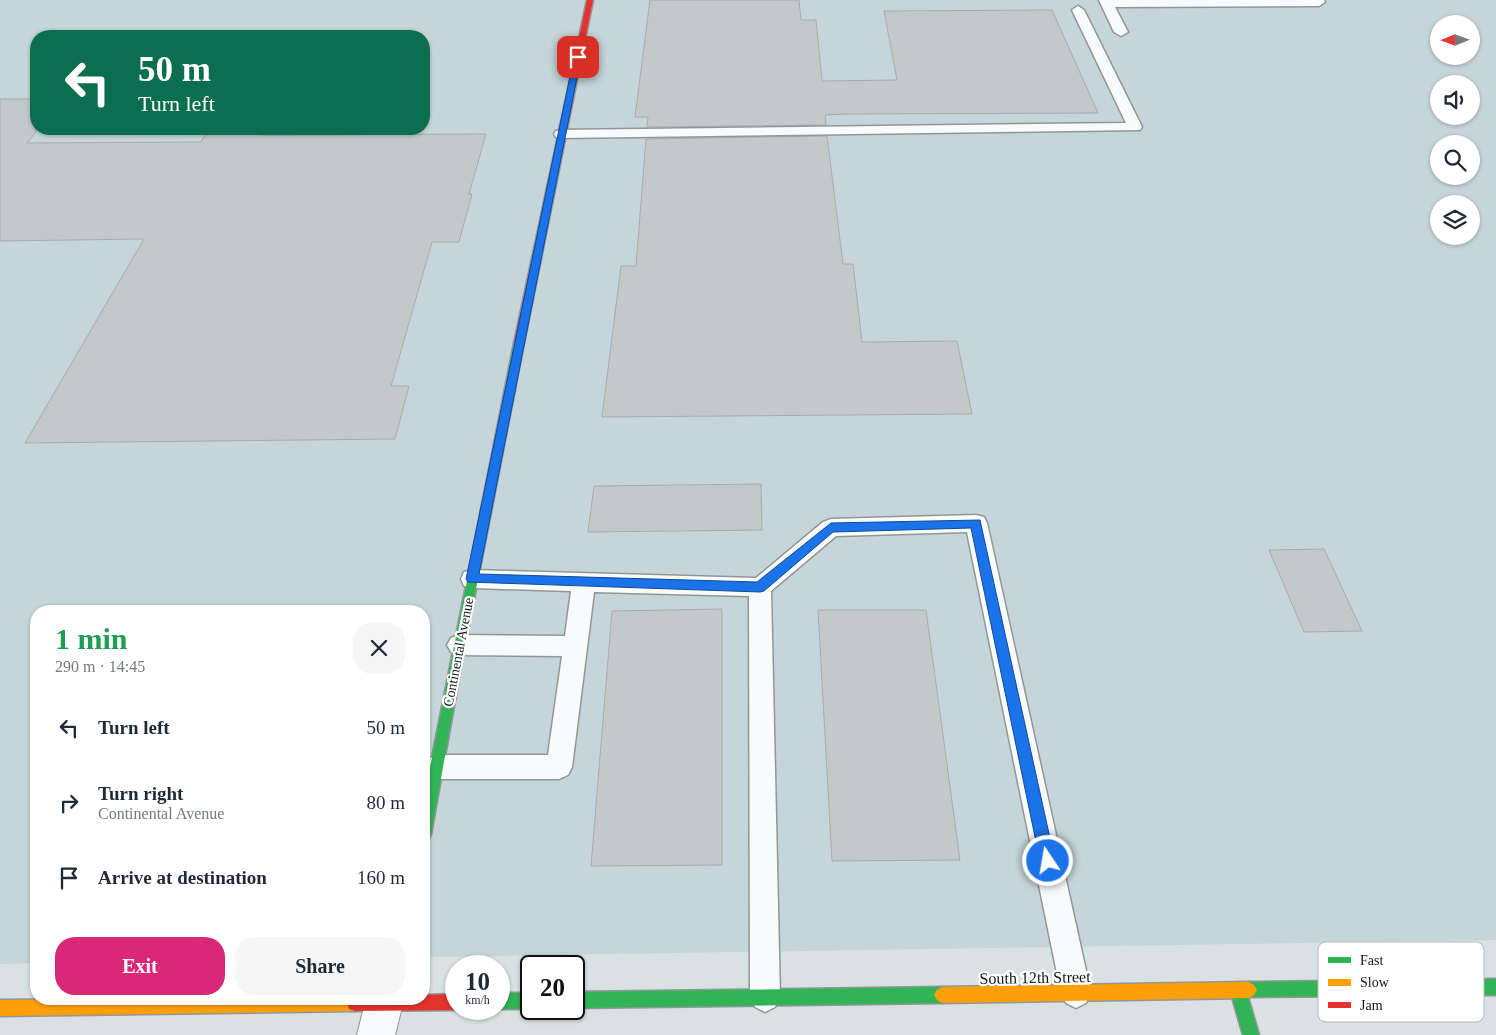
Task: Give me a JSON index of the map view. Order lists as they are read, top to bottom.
{
  "streets": {
    "street": ["Continental Avenue", "South 12th Street"]
  },
  "legend": ["Fast", "Slow", "Jam"],
  "north": "left",
  "page": {
    "turn": ["50 m", "Turn left"],
    "heading": ["1 min", "290 m · 14:45"],
    "list": [
      {
        "name": "Turn left",
        "value": "50 m"
      },
      {
        "name": "Turn right",
        "note": "Continental Avenue",
        "value": "80 m"
      },
      {
        "name": "Arrive at destination",
        "value": "160 m"
      }
    ],
    "buttons": ["Exit", "Share"],
    "speed": "10 km/h",
    "limit": "20"
  }
}
